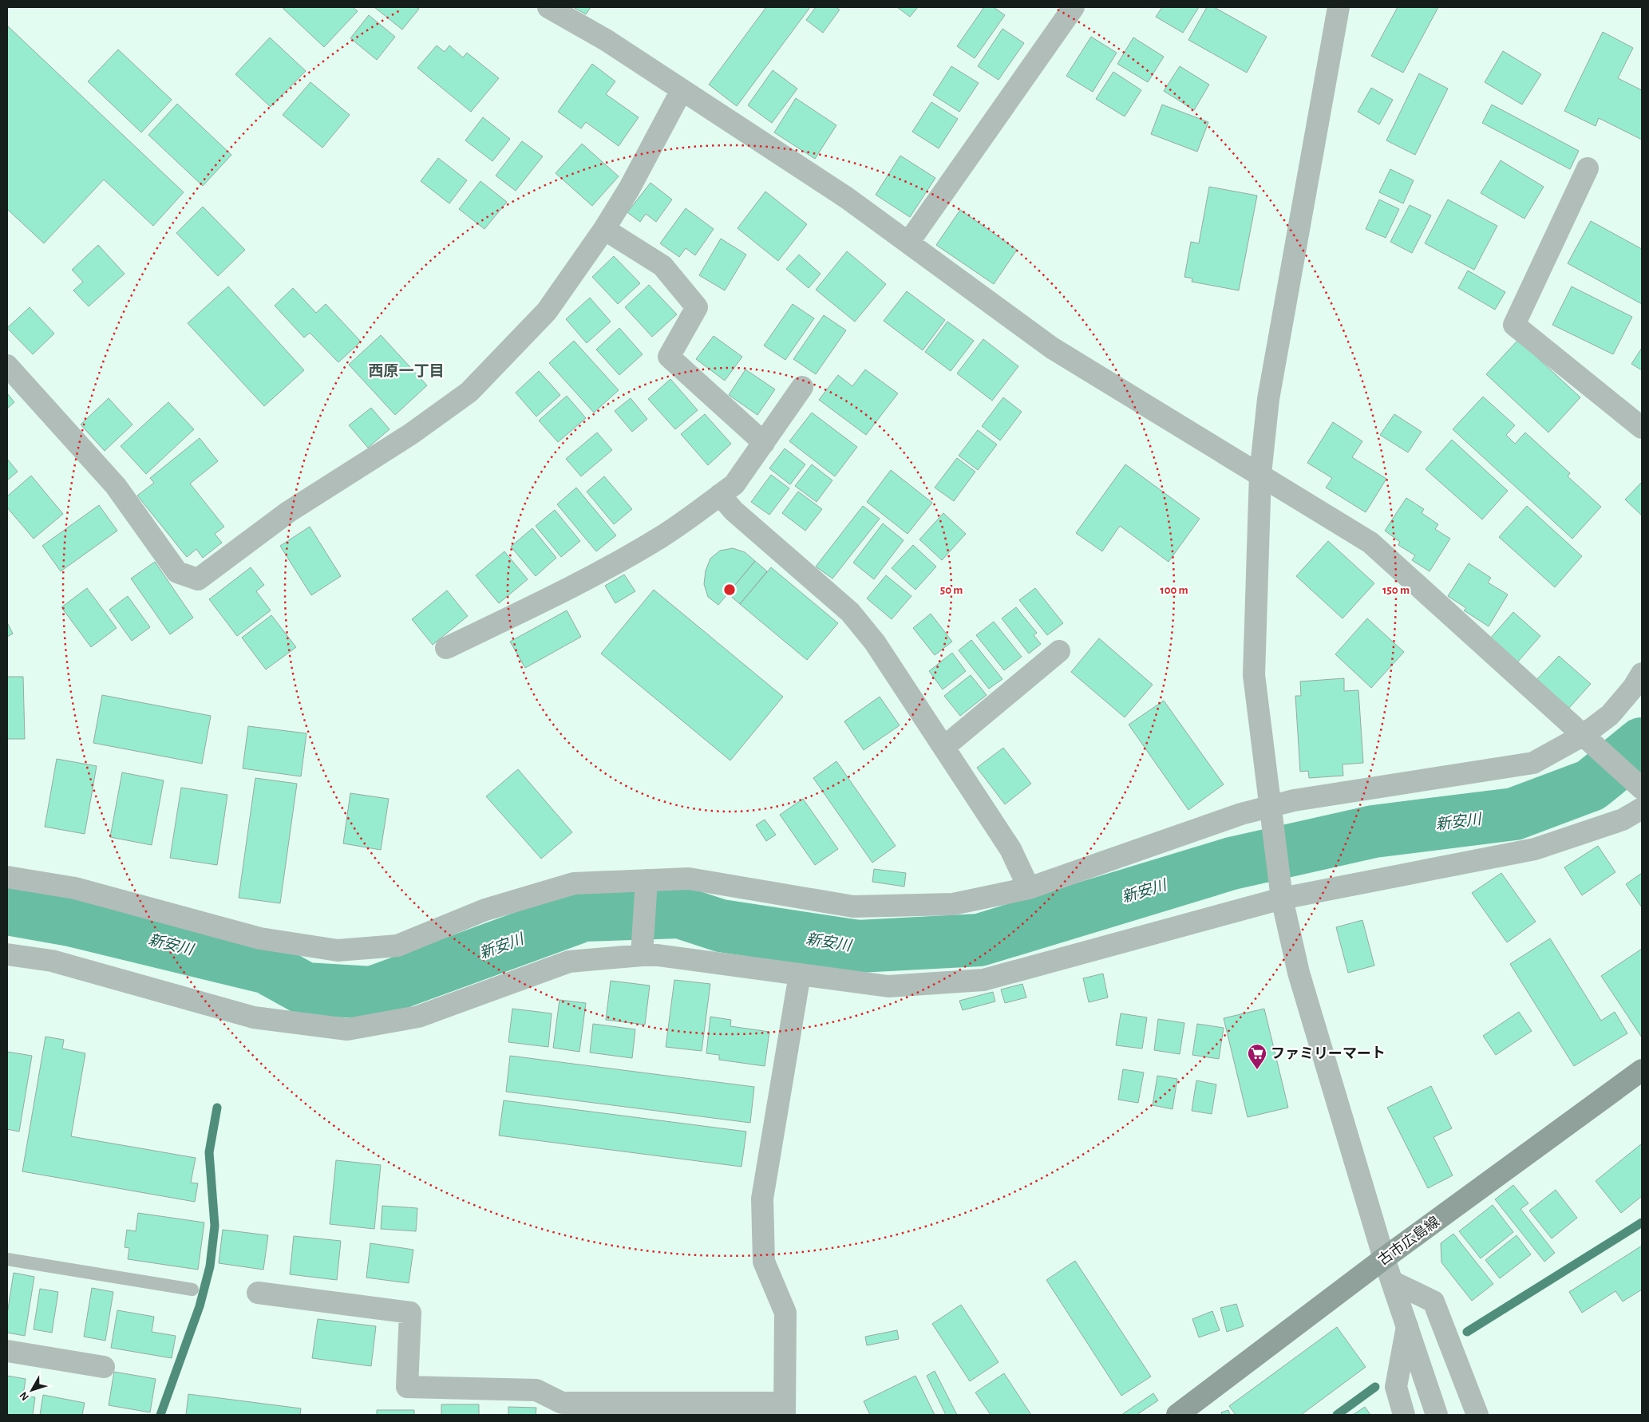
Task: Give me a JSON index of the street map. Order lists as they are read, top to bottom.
{
  "streets": {
    "main road": ["古市広島線"]
  },
  "districts": ["西原一丁目"],
  "water": ["新安川"],
  "places": {
    "supermarket": ["ファミリーマート"]
  },
  "north": "bottom left",
  "rings": ["50 m", "100 m", "150 m"]
}
